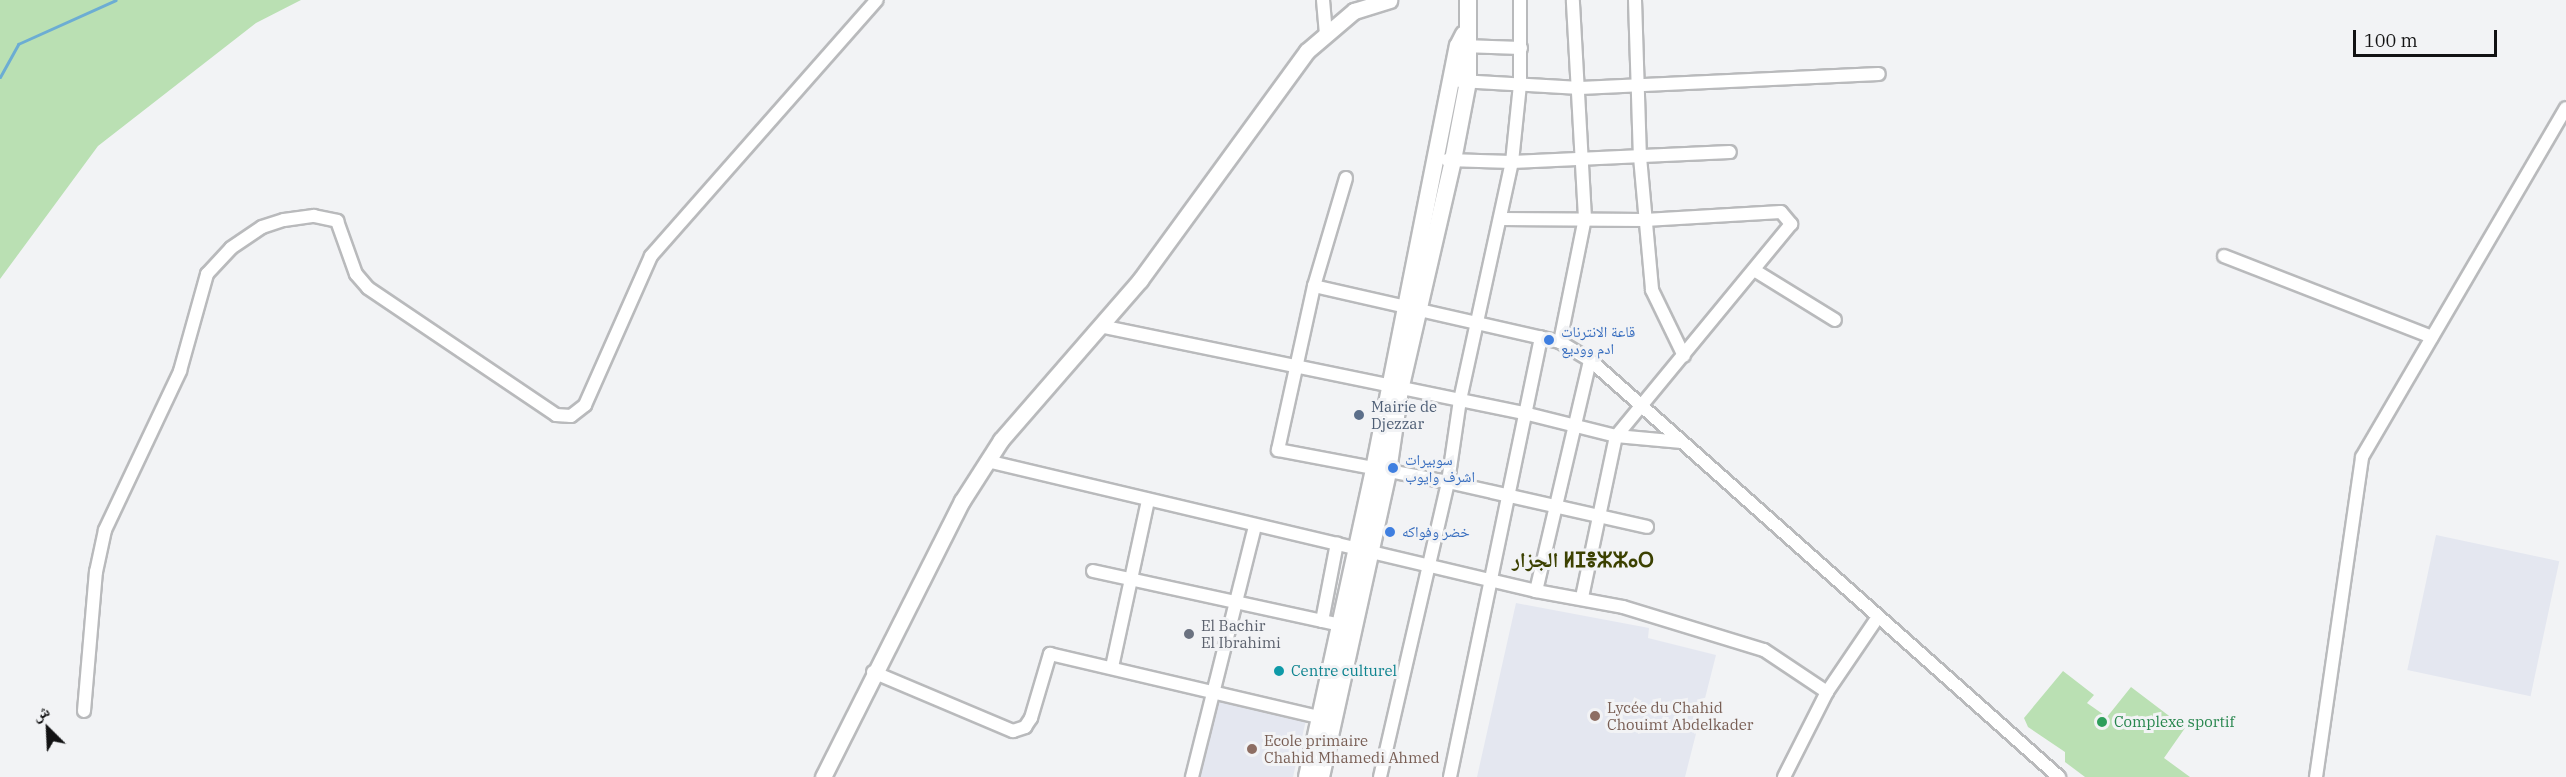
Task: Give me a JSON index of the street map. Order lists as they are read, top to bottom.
{
  "districts": ["الجزار ⵍⵊⴻⵣⵣⴰⵔ"],
  "places": [
    "قاعة الانترنات ادم ووديع",
    "Mairie de Djezzar",
    "سوبيرات اشرف وايوب",
    "خضر وفواكه",
    "El Bachir El Ibrahimi",
    "Centre culturel",
    "Lycée du Chahid Chouimt Abdelkader",
    "Complexe sportif",
    "Ecole primaire Chahid Mhamedi Ahmed"
  ],
  "scale_bar": "100 m",
  "north": "top left"
}
